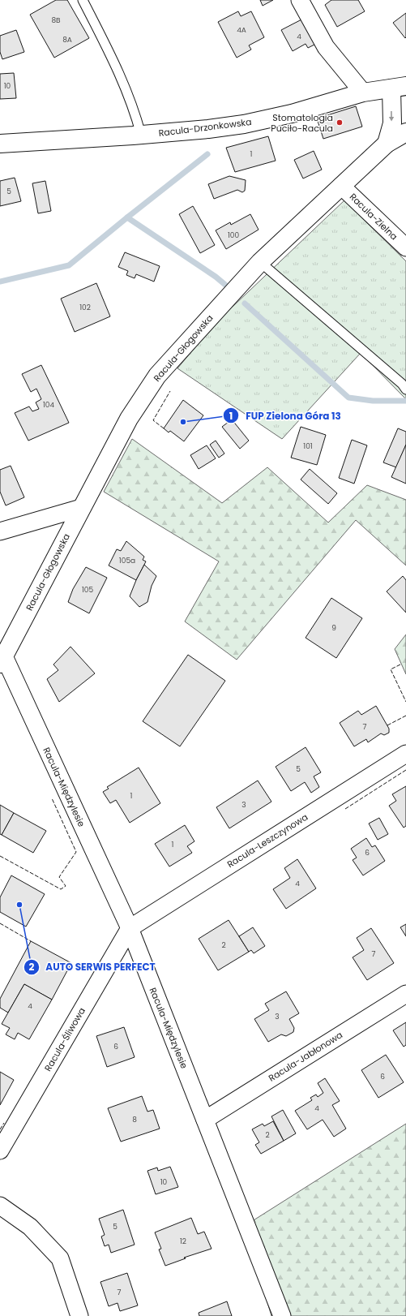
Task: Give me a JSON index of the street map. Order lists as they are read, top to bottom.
{
  "streets": {
    "street": [
      "Racula-Drzonkowska",
      "Racula-Zielna",
      "Racula-Głogowska",
      "Racula-Międzylesie",
      "Racula-Leszczynowa",
      "Racula-Śliwowa",
      "Racula-Jabłonowa"
    ]
  },
  "crossings": [
    ["Racula-Zielna", "Racula-Głogowska"],
    ["Racula-Głogowska", "Racula-Międzylesie"],
    ["Racula-Międzylesie", "Racula-Leszczynowa"],
    ["Racula-Międzylesie", "Racula-Śliwowa"],
    ["Racula-Międzylesie", "Racula-Jabłonowa"],
    ["Racula-Leszczynowa", "Racula-Śliwowa"]
  ],
  "places": ["Stomatologia Puciło-Racula", "FUP Zielona Góra 13", "AUTO SERWIS PERFECT"],
  "house_numbers": [
    "8B",
    "4A",
    "4",
    "8A",
    "10",
    "1",
    "5",
    "100",
    "102",
    "104",
    "101",
    "105a",
    "105",
    "9",
    "7",
    "5",
    "1",
    "3",
    "1",
    "6",
    "4",
    "2",
    "7",
    "4",
    "3",
    "6",
    "6",
    "4",
    "8",
    "2",
    "10",
    "5",
    "12",
    "7"
  ]
}
